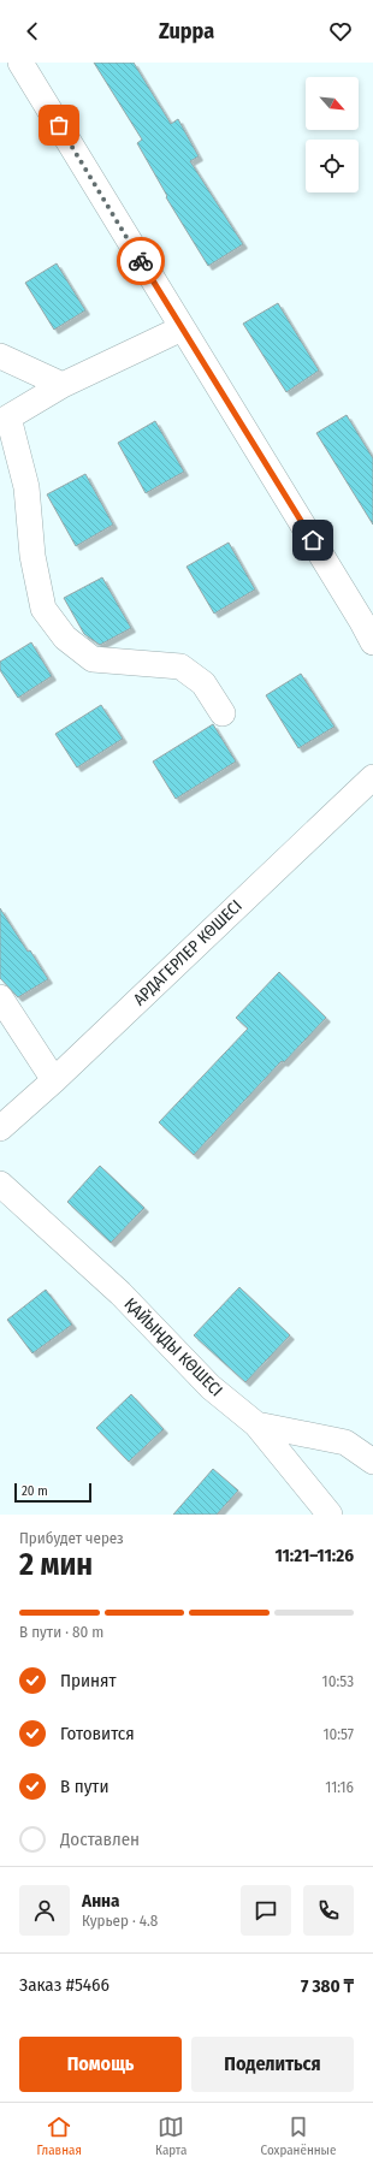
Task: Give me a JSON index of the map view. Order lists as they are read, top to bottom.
{
  "streets": {
    "street": ["АРДАГЕРЛЕР КӨШЕСІ", "ҚАЙЫҢДЫ КӨШЕСІ"]
  },
  "scale_bar": "20 m",
  "north": "bottom right",
  "page": {
    "header": "Zuppa",
    "scale": "20 m",
    "heading": ["2 мин", "Прибудет через", "11:21–11:26"],
    "panel": [
      "Анна",
      "Курьер · 4.8",
      "Заказ #5466",
      "7 380 ₸"
    ],
    "bar": "В пути · 80 m",
    "list": [
      ["Принят", "10:53"],
      ["Готовится", "10:57"],
      ["В пути", "11:16"],
      "Доставлен"
    ],
    "buttons": ["Помощь", "Поделиться"],
    "tabs": ["Главная", "Карта", "Сохранённые"]
  }
}
